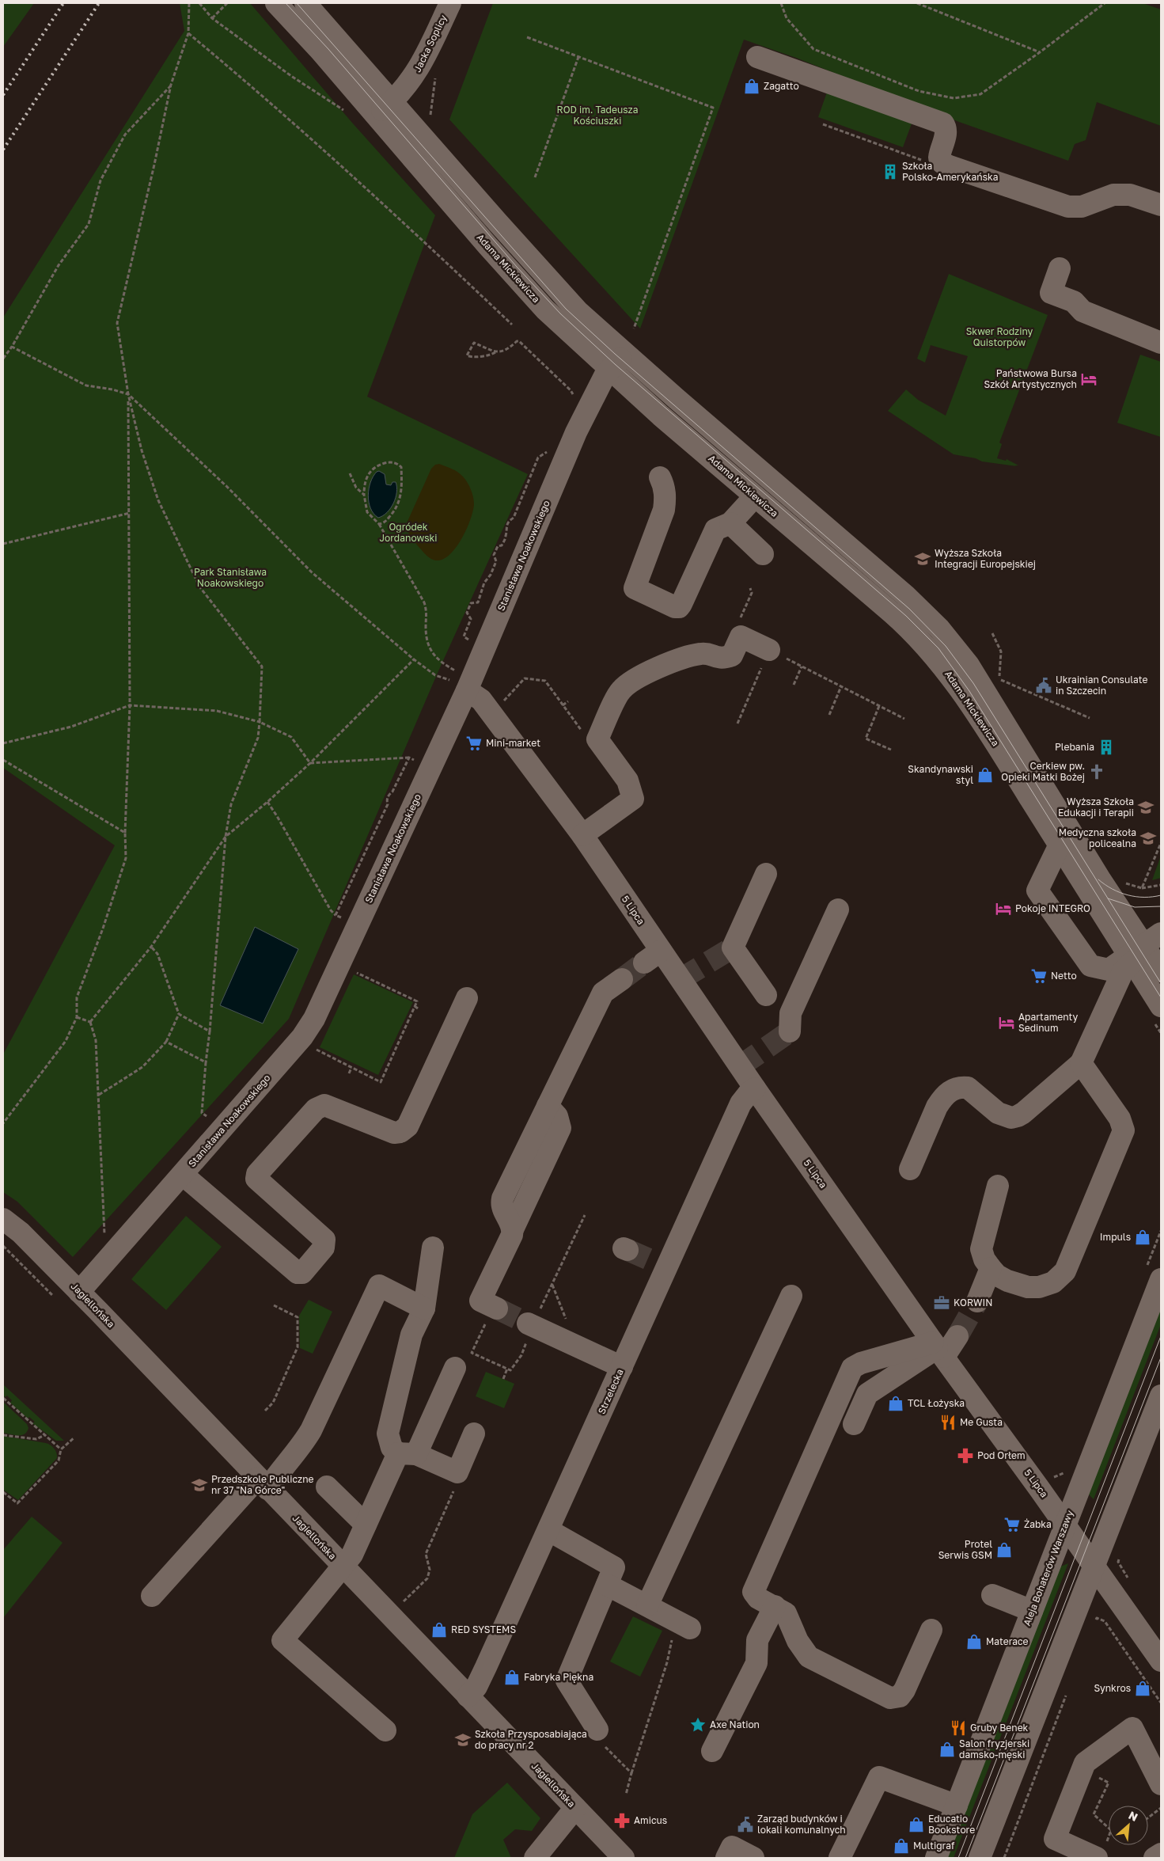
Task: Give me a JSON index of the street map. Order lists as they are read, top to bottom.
{
  "streets": {
    "street": [
      "Jacka Soplicy",
      "Adama Mickiewicza",
      "Stanisława Noakowskiego",
      "5 Lipca",
      "Jagiellońska",
      "Strzelecka",
      "Aleja Bohaterów Warszawy"
    ]
  },
  "crossings": [
    ["Jacka Soplicy", "Adama Mickiewicza"],
    ["Adama Mickiewicza", "Stanisława Noakowskiego"],
    ["Stanisława Noakowskiego", "5 Lipca"],
    ["Stanisława Noakowskiego", "Jagiellońska"],
    ["5 Lipca", "Strzelecka"],
    ["5 Lipca", "Aleja Bohaterów Warszawy"],
    ["Jagiellońska", "Strzelecka"]
  ],
  "parks": [
    "ROD im. Tadeusza Kościuszki",
    "Skwer Rodziny Quistorpów",
    "Ogródek Jordanowski",
    "Park Stanisława Noakowskiego"
  ],
  "places": {
    "shop": [
      "Zagatto",
      "Skandynawski styl",
      "Impuls",
      "TCL Łożyska",
      "Protel Serwis GSM",
      "RED SYSTEMS",
      "Materace",
      "Fabryka Piękna",
      "Synkros",
      "Salon fryzjerski damsko-męski",
      "Educatio Bookstore",
      "Multigraf"
    ],
    "building": ["Szkoła Polsko-Amerykańska", "Plebania"],
    "hotel": ["Państwowa Bursa Szkół Artystycznych", "Pokoje INTEGRO", "Apartamenty Sedinum"],
    "school or university": [
      "Wyższa Szkoła Integracji Europejskiej",
      "Wyższa Szkoła Edukacji i Terapii",
      "Medyczna szkoła policealna",
      "Przedszkole Publiczne nr 37 \"Na Górce\"",
      "Szkoła Przysposabiająca do pracy nr 2"
    ],
    "public building": ["Ukrainian Consulate in Szczecin", "Zarząd budynków i lokali komunalnych"],
    "supermarket": ["Mini-market", "Netto", "Żabka"],
    "church": ["Cerkiew pw. Opieki Matki Bożej"],
    "office": ["KORWIN"],
    "restaurant": ["Me Gusta", "Gruby Benek"],
    "pharmacy": ["Pod Orłem", "Amicus"],
    "place": ["Axe Nation"]
  },
  "north": "top right"
}
